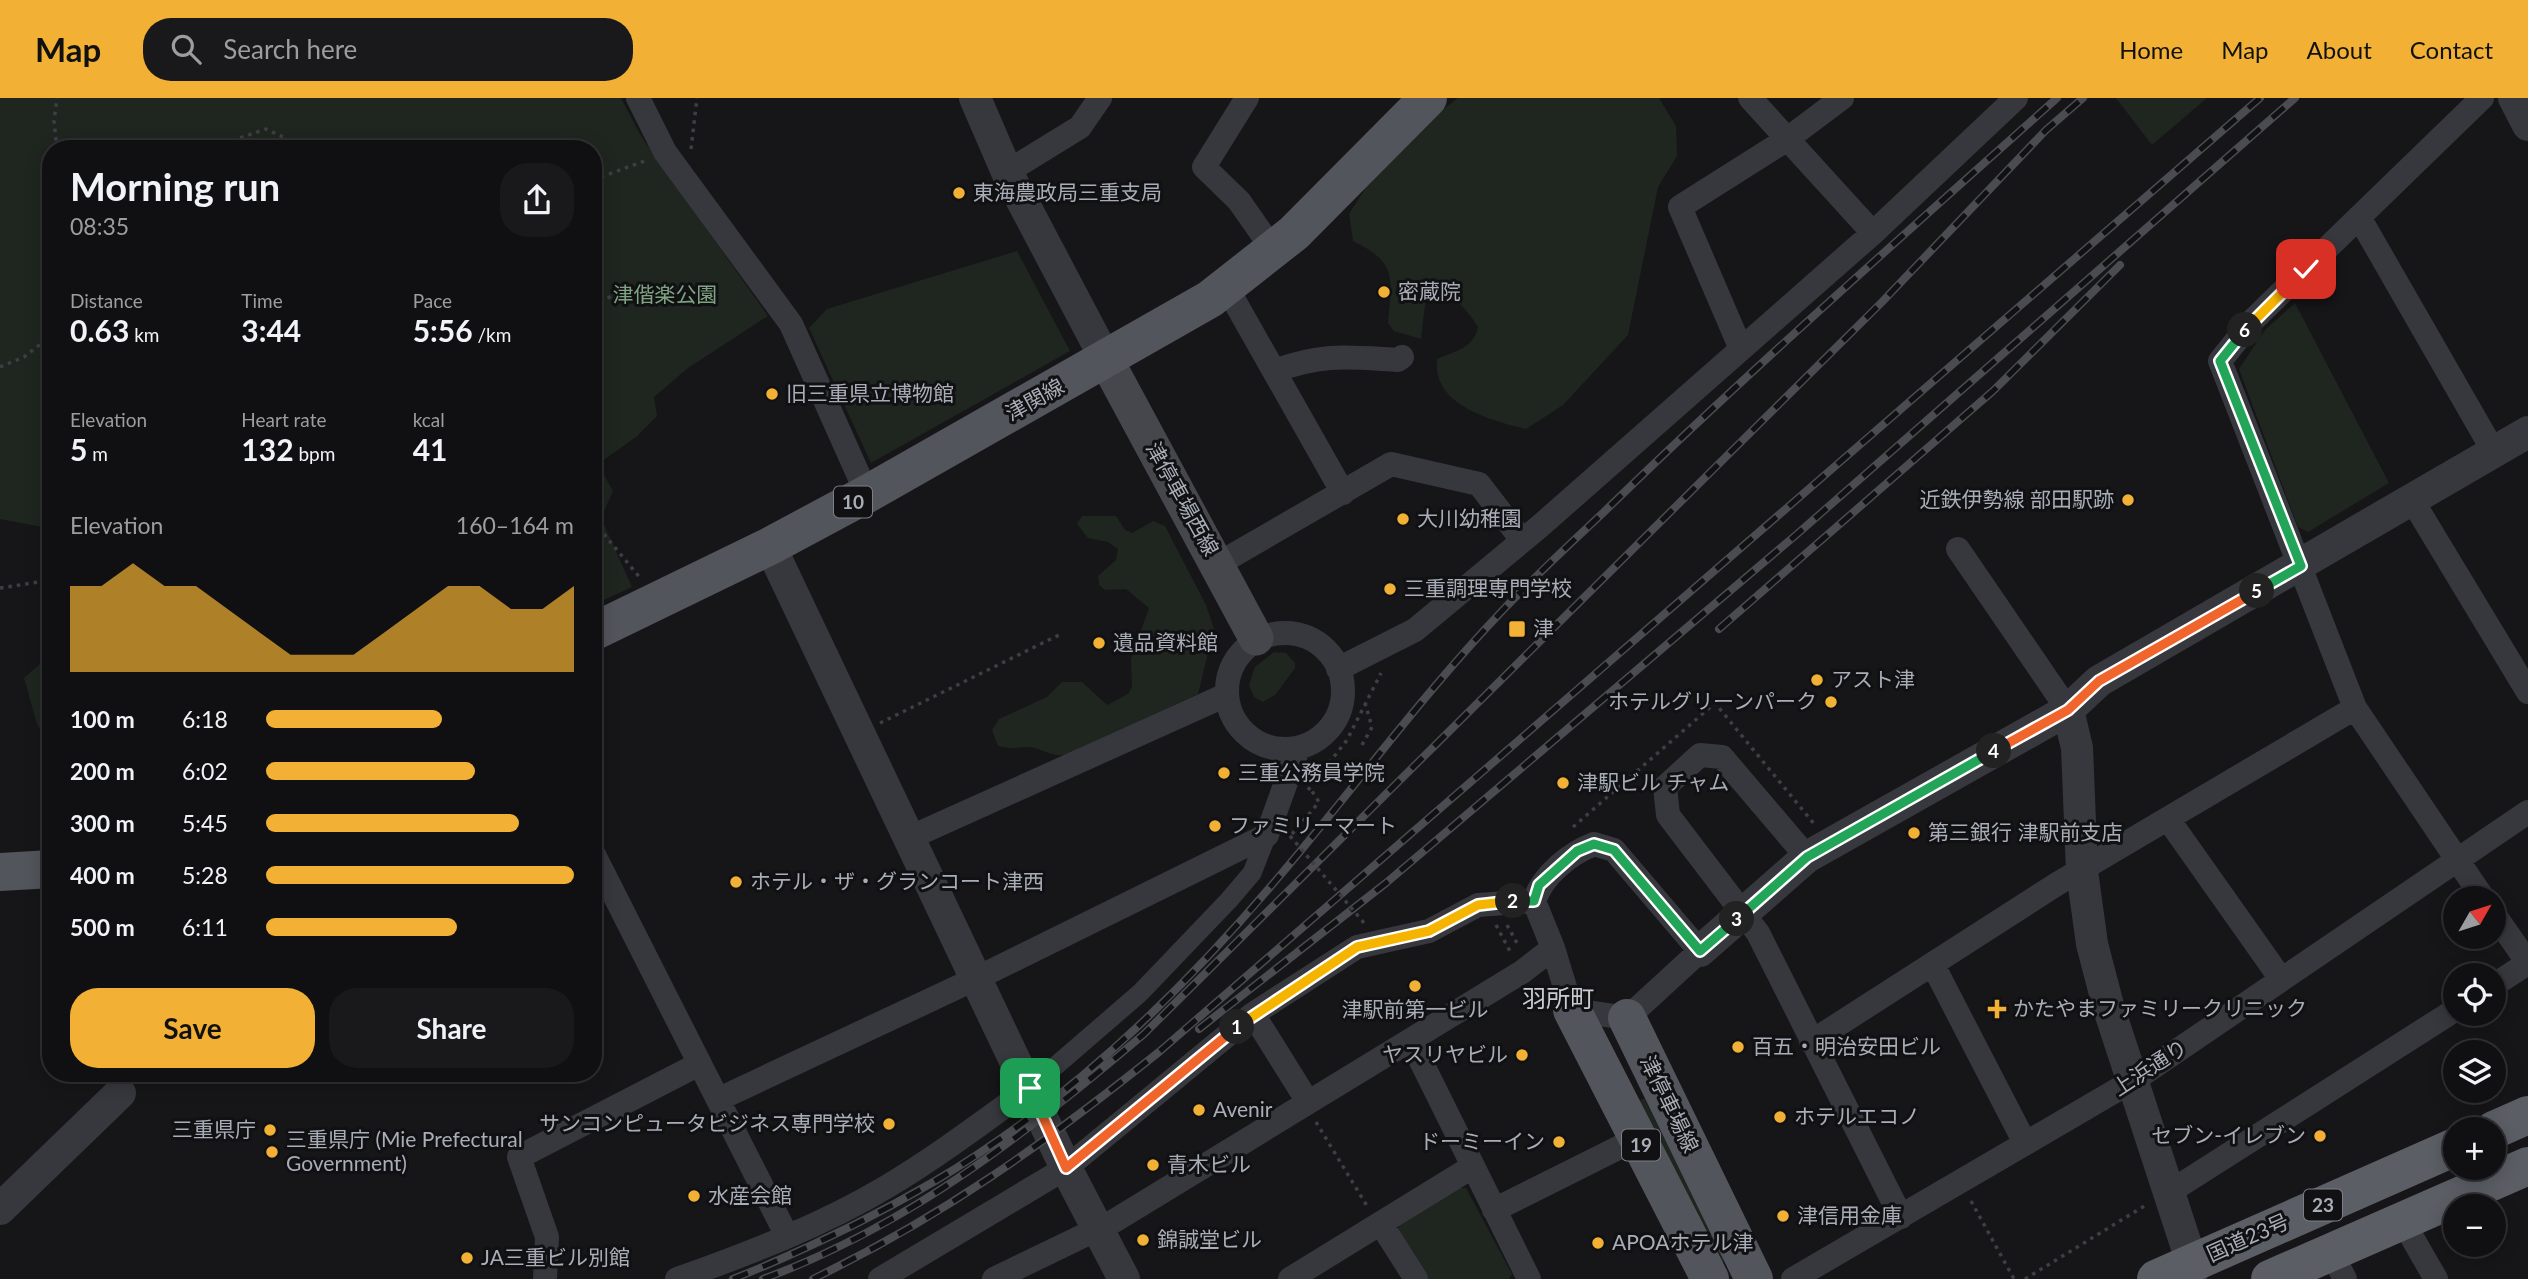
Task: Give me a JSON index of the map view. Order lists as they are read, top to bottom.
{
  "streets": {
    "highway": ["23", "国道23号"],
    "main road": [
      "津関線",
      "津停車場西線",
      "10",
      "津停車場線",
      "19"
    ],
    "street": ["上浜通り"]
  },
  "crossings": [
    ["津関線", "津停車場西線"]
  ],
  "districts": ["羽所町"],
  "parks": ["津偕楽公園"],
  "places": {
    "other": [
      "東海農政局三重支局",
      "密蔵院",
      "旧三重県立博物館",
      "近鉄伊勢線 部田駅跡",
      "大川幼稚園",
      "三重調理専門学校",
      "遺品資料館",
      "アスト津",
      "ホテルグリーンパーク",
      "三重公務員学院",
      "津駅ビル チャム",
      "ファミリーマート",
      "第三銀行 津駅前支店",
      "ホテル・ザ・グランコート津西",
      "津駅前第一ビル",
      "百五・明治安田ビル",
      "ヤスリヤビル",
      "Avenir",
      "ホテルエコノ",
      "サンコンピュータビジネス専門学校",
      "三重県庁",
      "セブン-イレブン",
      "ドーミーイン",
      "三重県庁 (Mie Prefectural Government)",
      "青木ビル",
      "水産会館",
      "津信用金庫",
      "錦誠堂ビル",
      "APOAホテル津",
      "JA三重ビル別館"
    ],
    "transit": ["津"],
    "health": ["かたやまファミリークリニック"]
  },
  "north": "top right",
  "page": {
    "header": "Map",
    "search": "Search here",
    "nav": [
      "Home",
      "Map",
      "About",
      "Contact"
    ],
    "heading": ["Morning run", "08:35"],
    "stats": [
      ["Distance", "0.63 km"],
      ["Time", "3:44"],
      ["Pace", "5:56 /km"],
      ["Elevation", "5 m"],
      ["Heart rate", "132 bpm"],
      ["kcal", "41"]
    ],
    "pins": [
      "6",
      "5",
      "4",
      "2",
      "3",
      "1"
    ],
    "chart": ["Elevation", "160–164 m"],
    "list": [
      {
        "name": "100 m",
        "note": "6:18"
      },
      {
        "name": "200 m",
        "note": "6:02"
      },
      {
        "name": "300 m",
        "note": "5:45"
      },
      {
        "name": "400 m",
        "note": "5:28"
      },
      {
        "name": "500 m",
        "note": "6:11"
      }
    ],
    "map_buttons": ["+", "−"],
    "buttons": ["Save", "Share"]
  }
}
